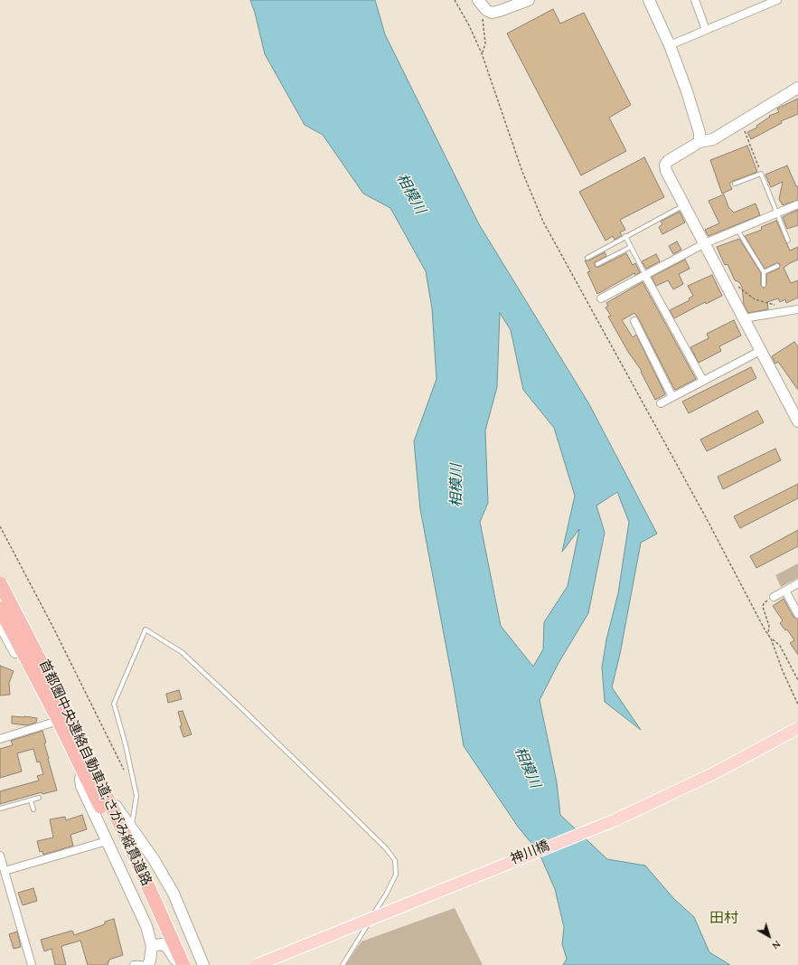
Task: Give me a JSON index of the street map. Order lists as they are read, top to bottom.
{
  "streets": {
    "highway": ["首都圏中央連絡自動車道;さがみ縦貫道路"],
    "main road": ["神川橋"]
  },
  "districts": ["田村"],
  "water": ["相模川"],
  "north": "bottom right"
}
